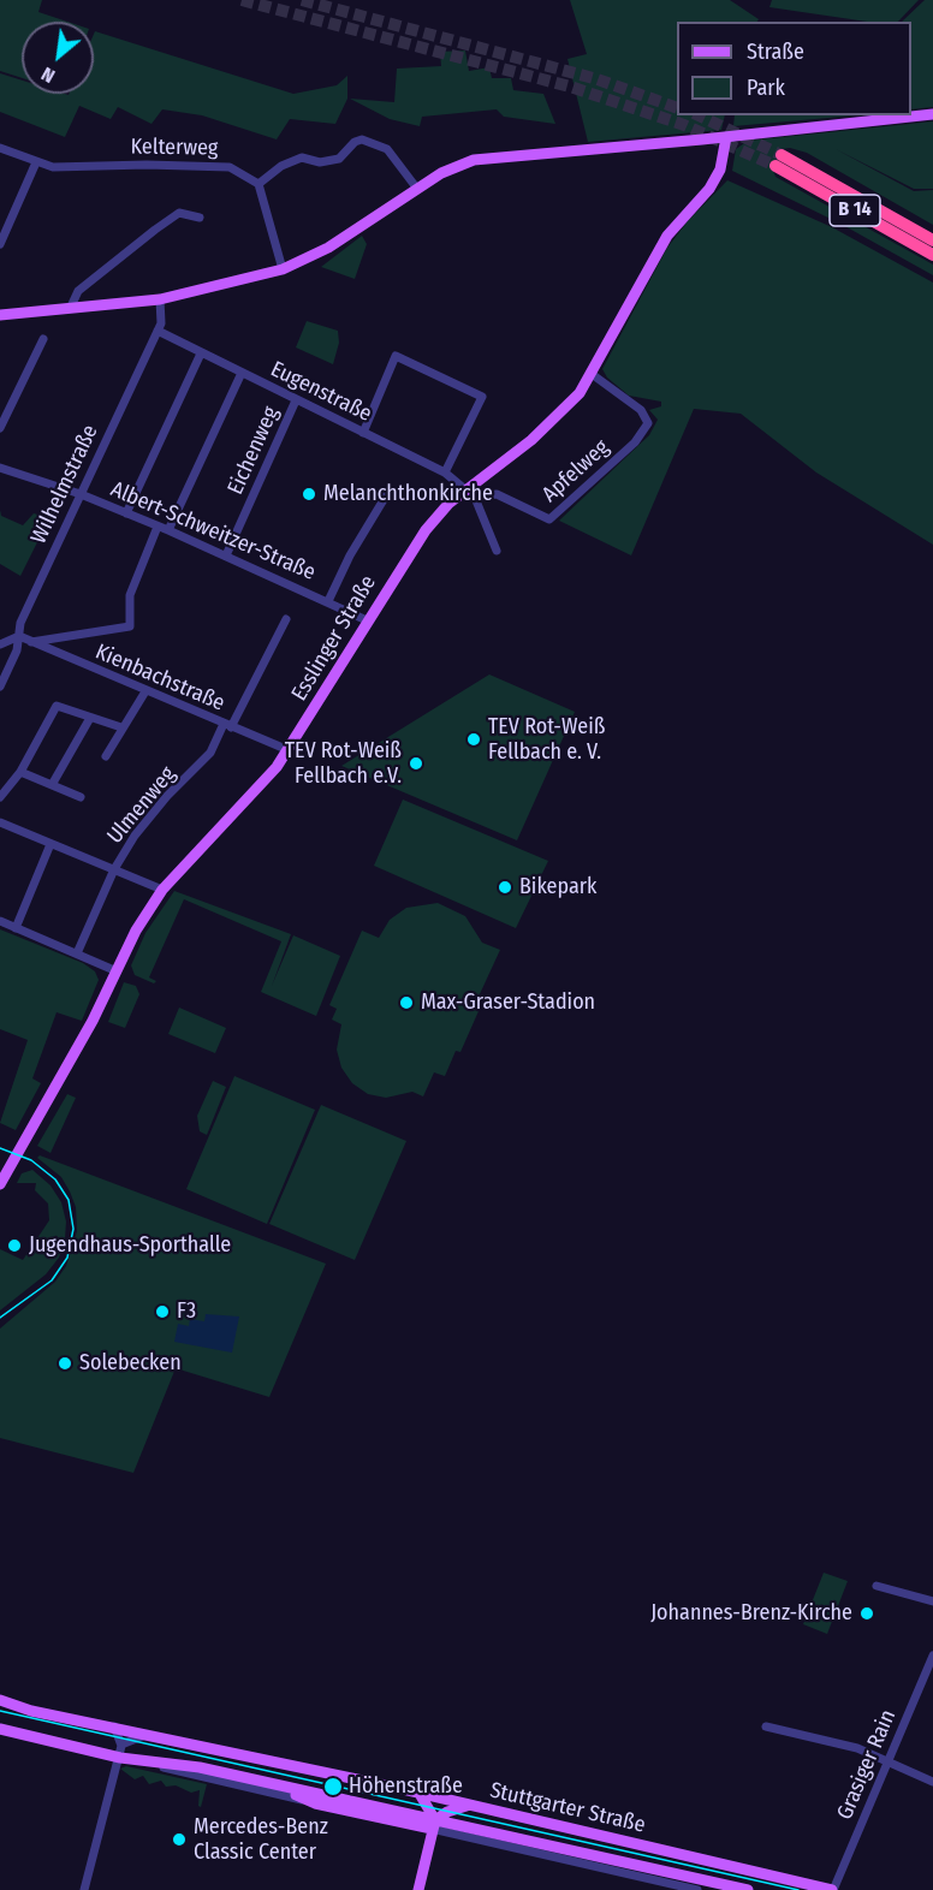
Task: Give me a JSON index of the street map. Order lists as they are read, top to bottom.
{
  "streets": {
    "highway": ["B 14"],
    "main road": ["Esslinger Straße", "Stuttgarter Straße"],
    "street": [
      "Kelterweg",
      "Eugenstraße",
      "Eichenweg",
      "Apfelweg",
      "Wilhelmstraße",
      "Albert-Schweitzer-Straße",
      "Kienbachstraße",
      "Ulmenweg",
      "Grasiger Rain"
    ]
  },
  "crossings": [
    ["Eugenstraße", "Eichenweg"],
    ["Eugenstraße", "Wilhelmstraße"],
    ["Eugenstraße", "Esslinger Straße"],
    ["Eichenweg", "Albert-Schweitzer-Straße"],
    ["Apfelweg", "Esslinger Straße"],
    ["Wilhelmstraße", "Albert-Schweitzer-Straße"],
    ["Wilhelmstraße", "Kienbachstraße"],
    ["Albert-Schweitzer-Straße", "Esslinger Straße"],
    ["Esslinger Straße", "Kienbachstraße"],
    ["Kienbachstraße", "Ulmenweg"],
    ["Grasiger Rain", "Stuttgarter Straße"]
  ],
  "places": [
    "Melanchthonkirche",
    "TEV Rot-Weiß Fellbach e. V.",
    "TEV Rot-Weiß Fellbach e.V.",
    "Bikepark",
    "Max-Graser-Stadion",
    "Jugendhaus-Sporthalle",
    "F3",
    "Solebecken",
    "Johannes-Brenz-Kirche",
    "Höhenstraße",
    "Mercedes-Benz Classic Center"
  ],
  "legend": ["Straße", "Park"],
  "north": "bottom left"
}
